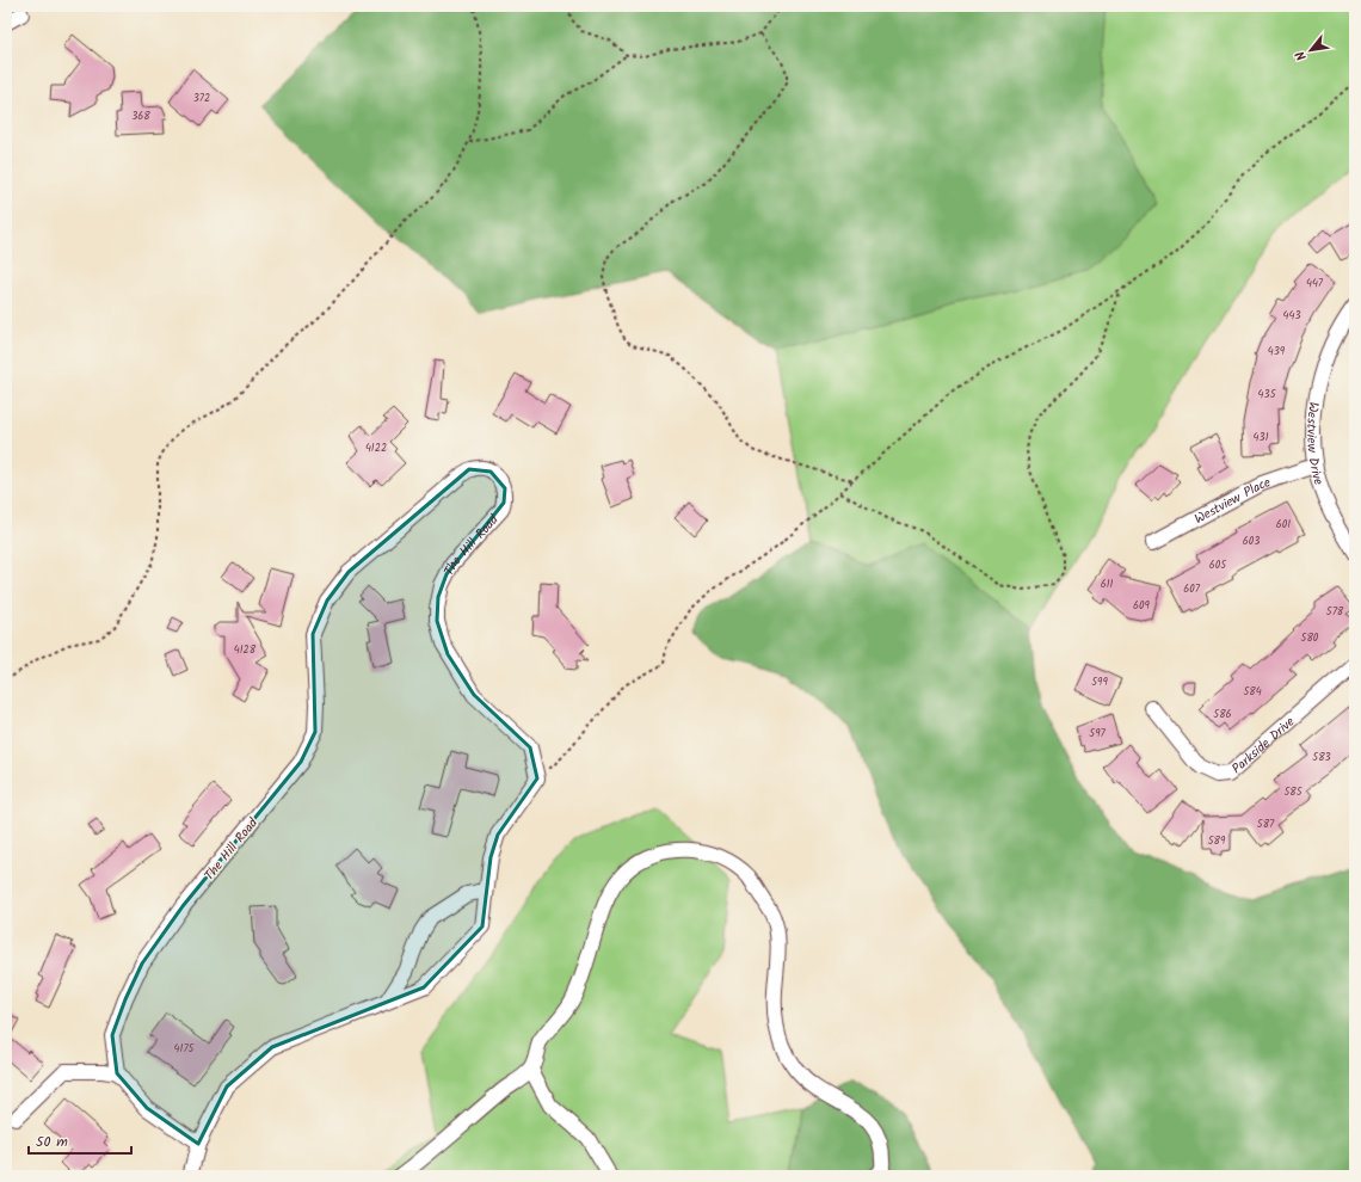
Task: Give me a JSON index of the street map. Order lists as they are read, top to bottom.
{
  "streets": {
    "street": [
      "Westview Drive",
      "Westview Place",
      "The Hill Road",
      "Parkside Drive"
    ]
  },
  "crossings": [
    ["Westview Drive", "Westview Place"]
  ],
  "house_numbers": [
    "372",
    "368",
    "447",
    "443",
    "439",
    "435",
    "431",
    "4122",
    "601",
    "603",
    "605",
    "611",
    "607",
    "609",
    "578",
    "580",
    "4128",
    "599",
    "584",
    "586",
    "597",
    "583",
    "585",
    "587",
    "589",
    "4175"
  ],
  "scale_bar": "50 m",
  "north": "bottom left"
}
